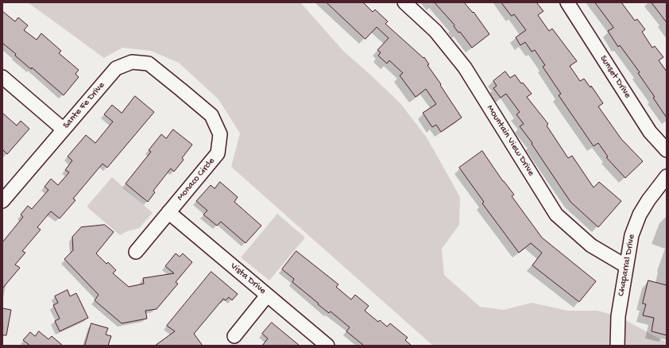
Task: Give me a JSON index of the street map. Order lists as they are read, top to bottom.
{
  "streets": {
    "street": [
      "Sunset Drive",
      "Sante Fe Drive",
      "Mountain View Drive",
      "Monaco Circle",
      "Chaparral Drive",
      "Vista Drive"
    ]
  },
  "crossings": [
    ["Sante Fe Drive", "Monaco Circle"],
    ["Mountain View Drive", "Chaparral Drive"],
    ["Monaco Circle", "Vista Drive"]
  ]
}
